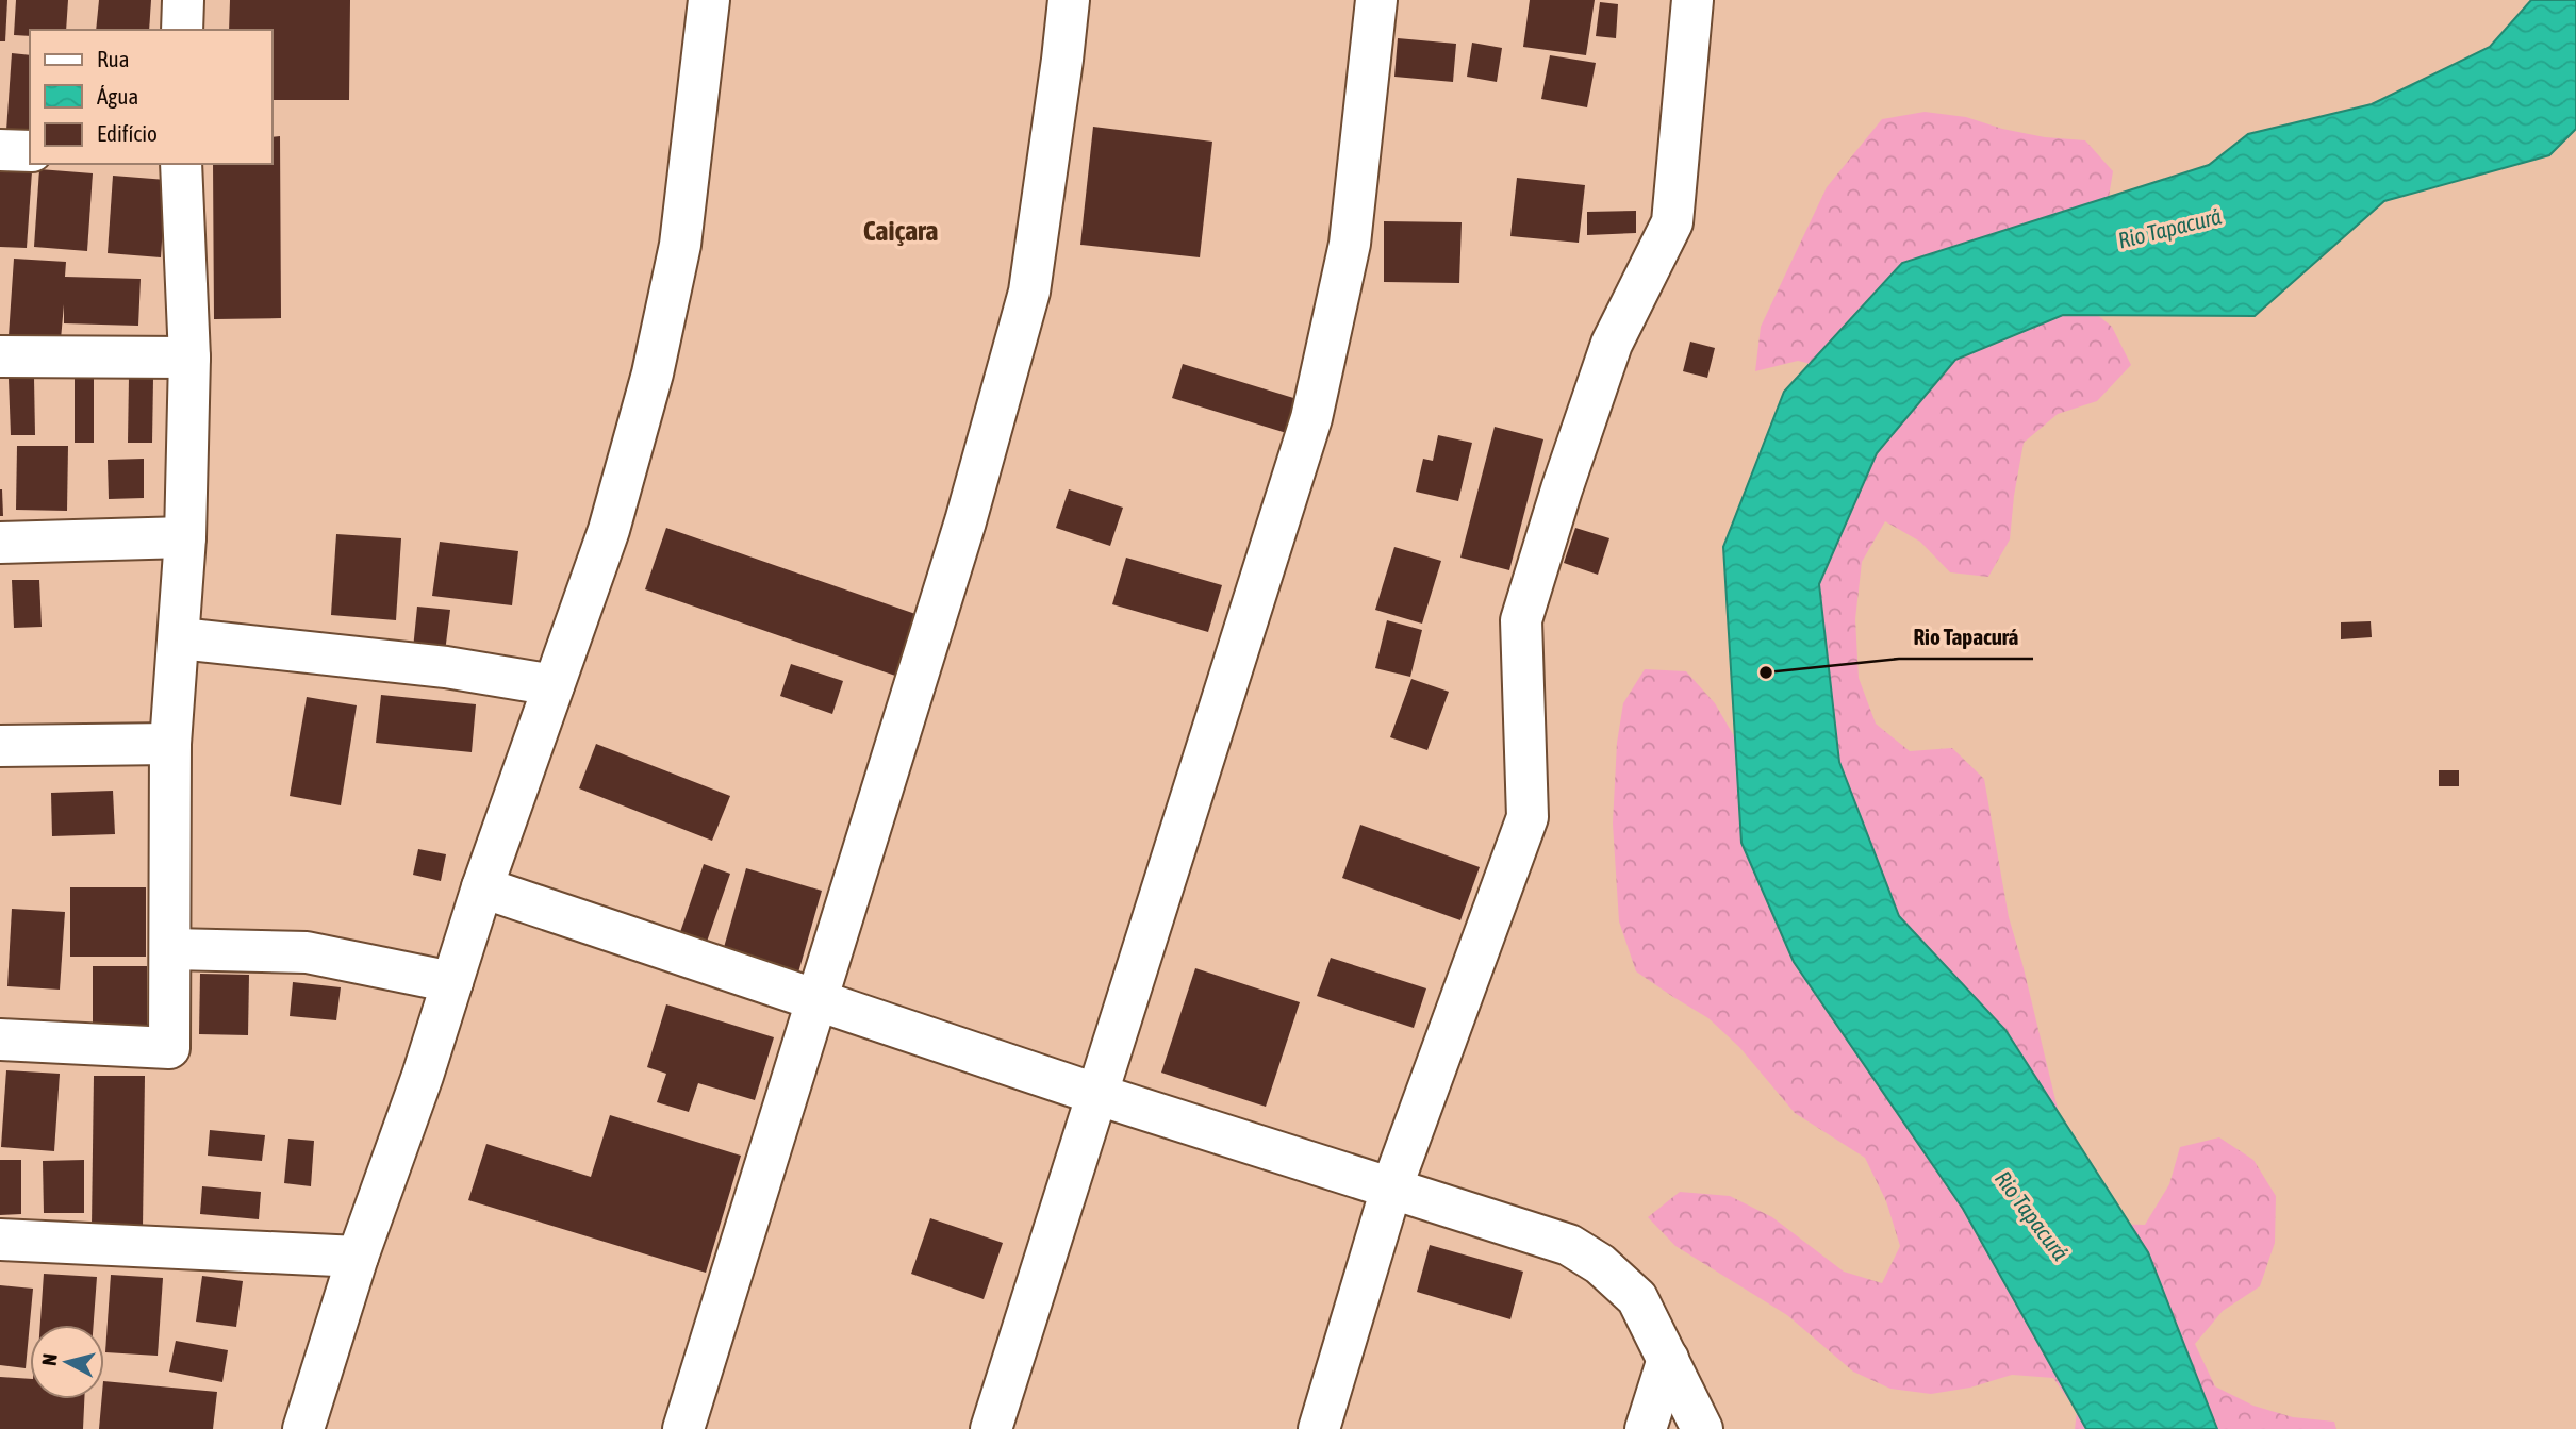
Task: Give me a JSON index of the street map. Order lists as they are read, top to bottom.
{
  "districts": ["Caiçara"],
  "water": ["Rio Tapacurá"],
  "places": ["Rio Tapacurá"],
  "legend": ["Rua", "Água", "Edifício"],
  "north": "left"
}
